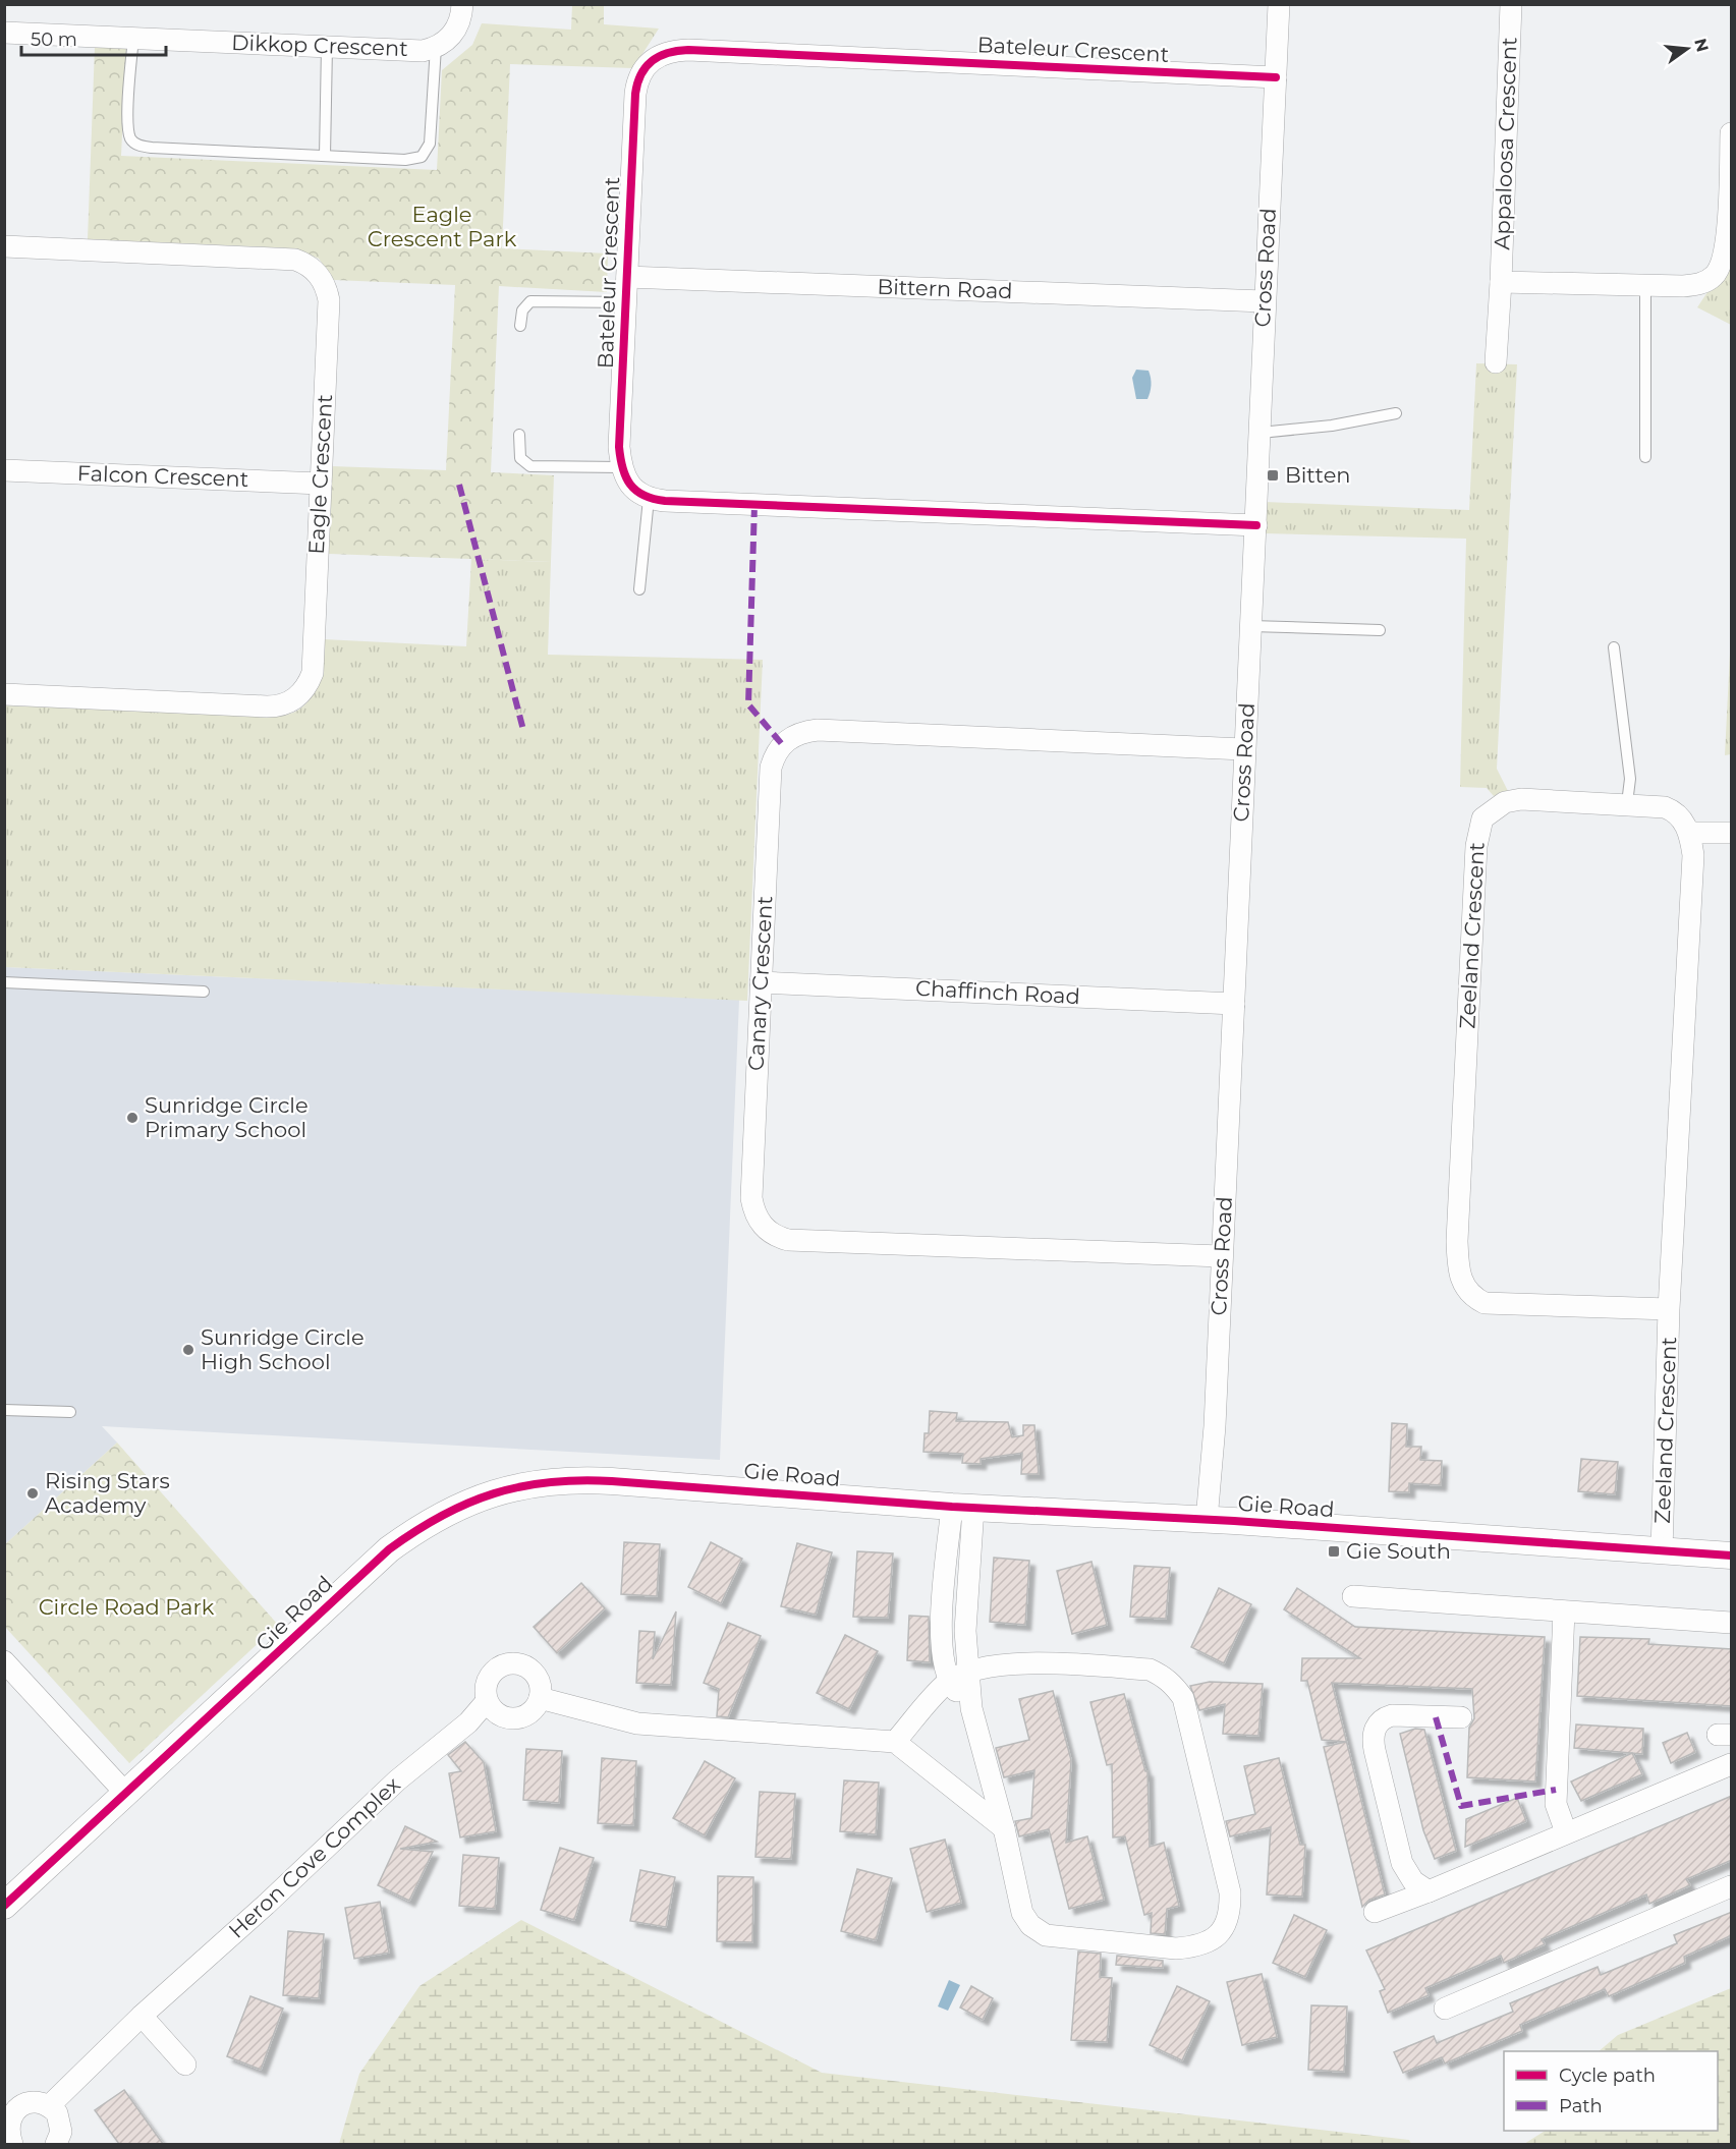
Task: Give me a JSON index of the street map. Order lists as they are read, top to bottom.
{
  "streets": {
    "street": [
      "Dikkop Crescent",
      "Bateleur Crescent",
      "Appaloosa Crescent",
      "Cross Road",
      "Bittern Road",
      "Eagle Crescent",
      "Falcon Crescent",
      "Zeeland Crescent",
      "Canary Crescent",
      "Chaffinch Road",
      "Gie Road",
      "Heron Cove Complex"
    ]
  },
  "crossings": [
    ["Bateleur Crescent", "Cross Road"],
    ["Bateleur Crescent", "Bittern Road"],
    ["Cross Road", "Bittern Road"],
    ["Cross Road", "Canary Crescent"],
    ["Cross Road", "Chaffinch Road"],
    ["Cross Road", "Gie Road"],
    ["Eagle Crescent", "Falcon Crescent"],
    ["Zeeland Crescent", "Gie Road"],
    ["Canary Crescent", "Chaffinch Road"]
  ],
  "parks": ["Eagle Crescent Park", "Circle Road Park"],
  "places": {
    "transit": ["Bitten", "Gie South"],
    "other": ["Sunridge Circle Primary School", "Sunridge Circle High School", "Rising Stars Academy"]
  },
  "legend": ["Cycle path", "Path"],
  "scale_bar": "50 m",
  "north": "right"
}
